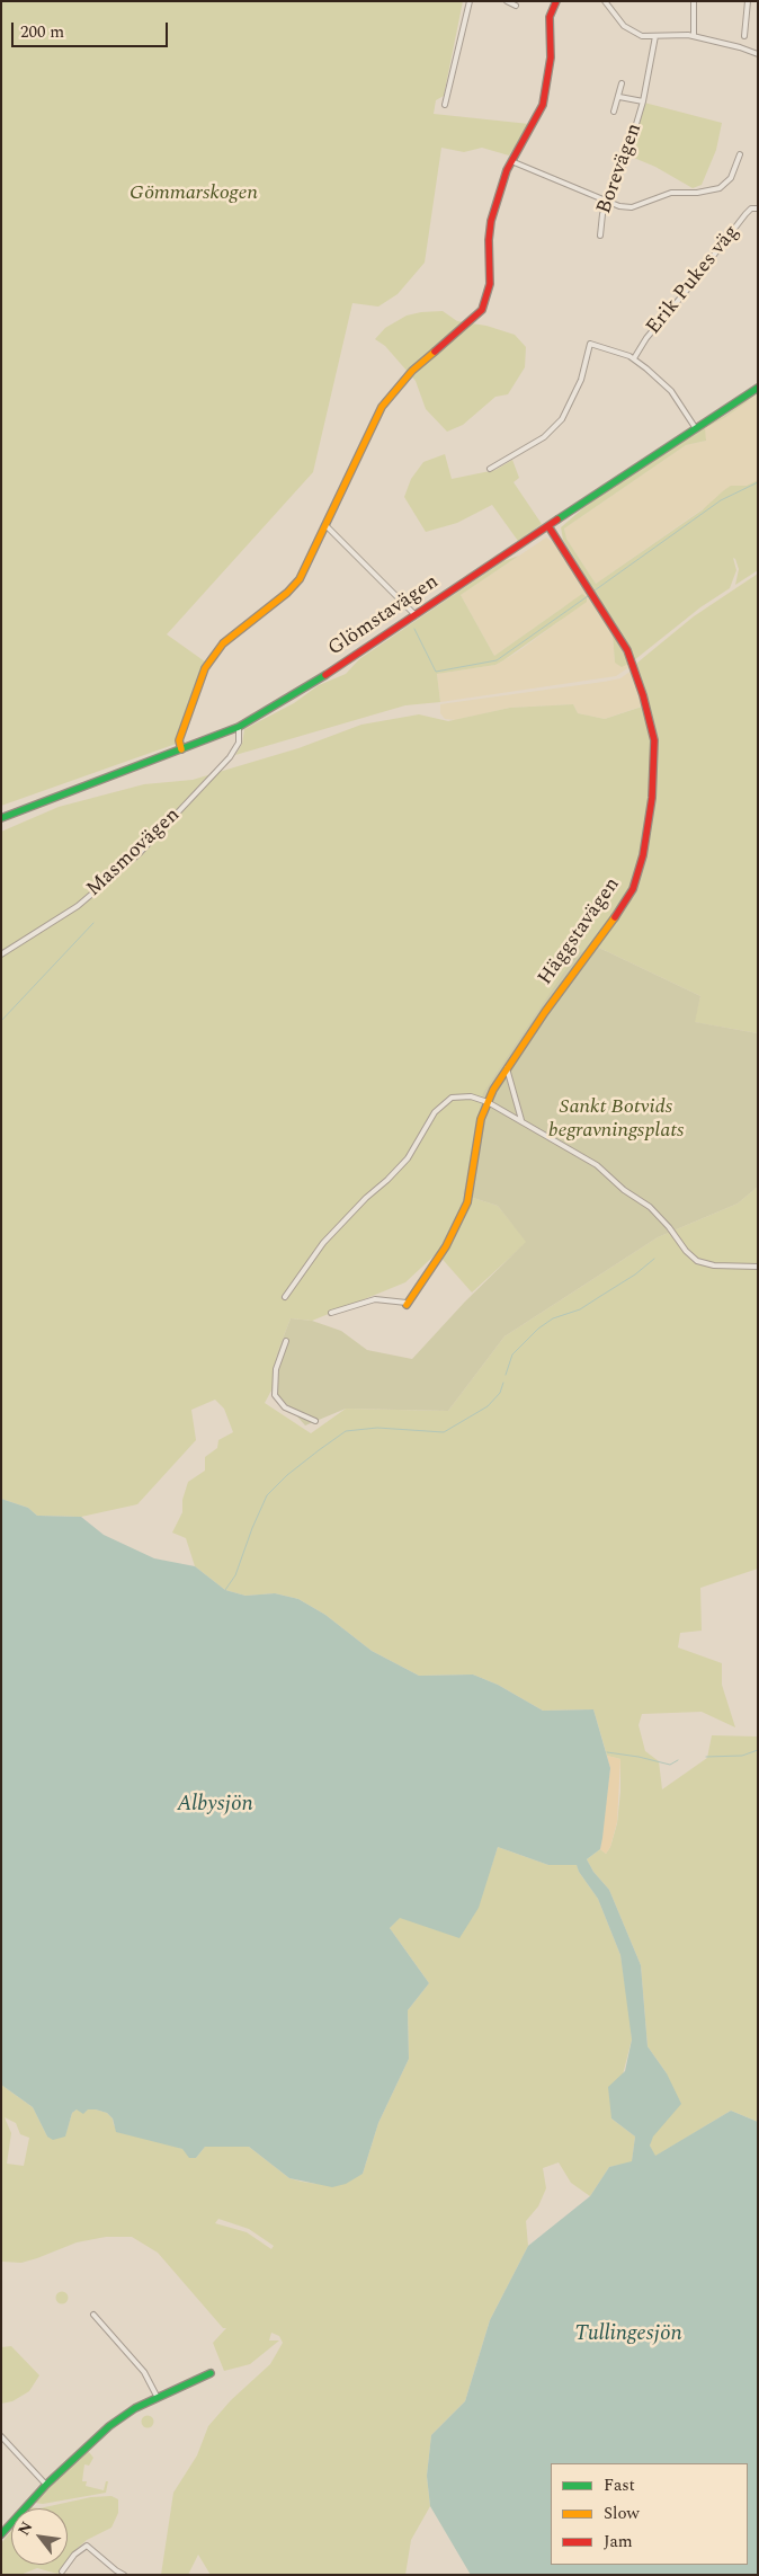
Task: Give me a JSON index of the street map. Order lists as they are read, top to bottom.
{
  "streets": {
    "street": [
      "Borevägen",
      "Erik Pukes väg",
      "Glömstavägen",
      "Masmovägen",
      "Häggstavägen"
    ]
  },
  "crossings": [
    ["Glömstavägen", "Masmovägen"],
    ["Glömstavägen", "Häggstavägen"]
  ],
  "water": ["Albysjön", "Tullingesjön"],
  "parks": ["Gömmarskogen", "Sankt Botvids begravningsplats"],
  "legend": ["Fast", "Slow", "Jam"],
  "scale_bar": "200 m",
  "north": "top left"
}
